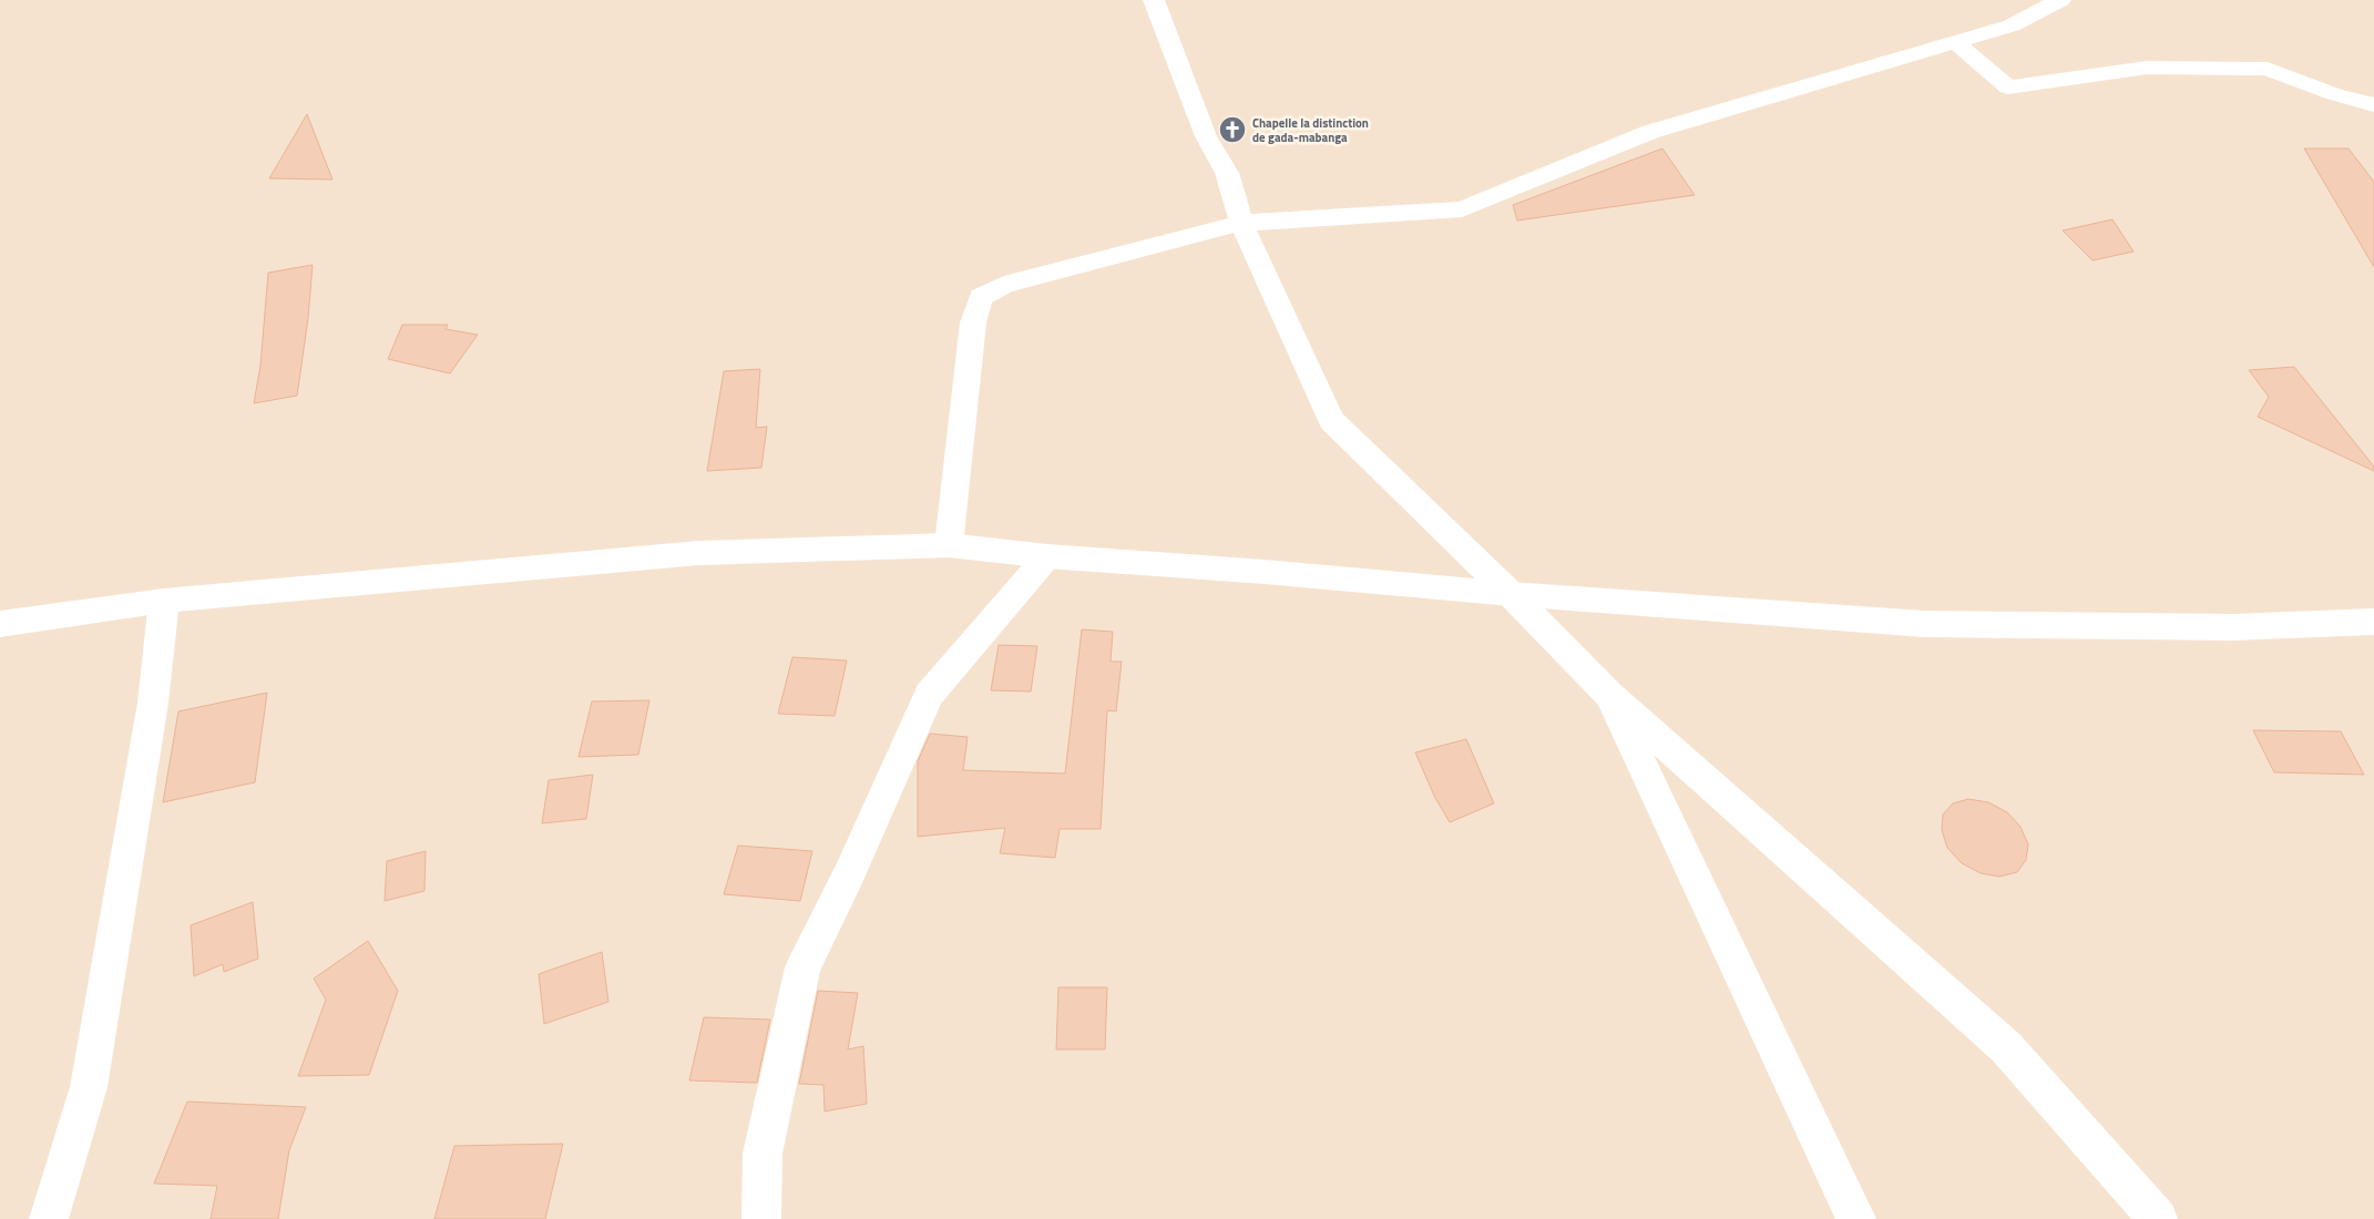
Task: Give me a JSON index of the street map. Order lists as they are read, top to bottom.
{
  "places": {
    "church": ["Chapelle la distinction de gada-mabanga"]
  }
}
